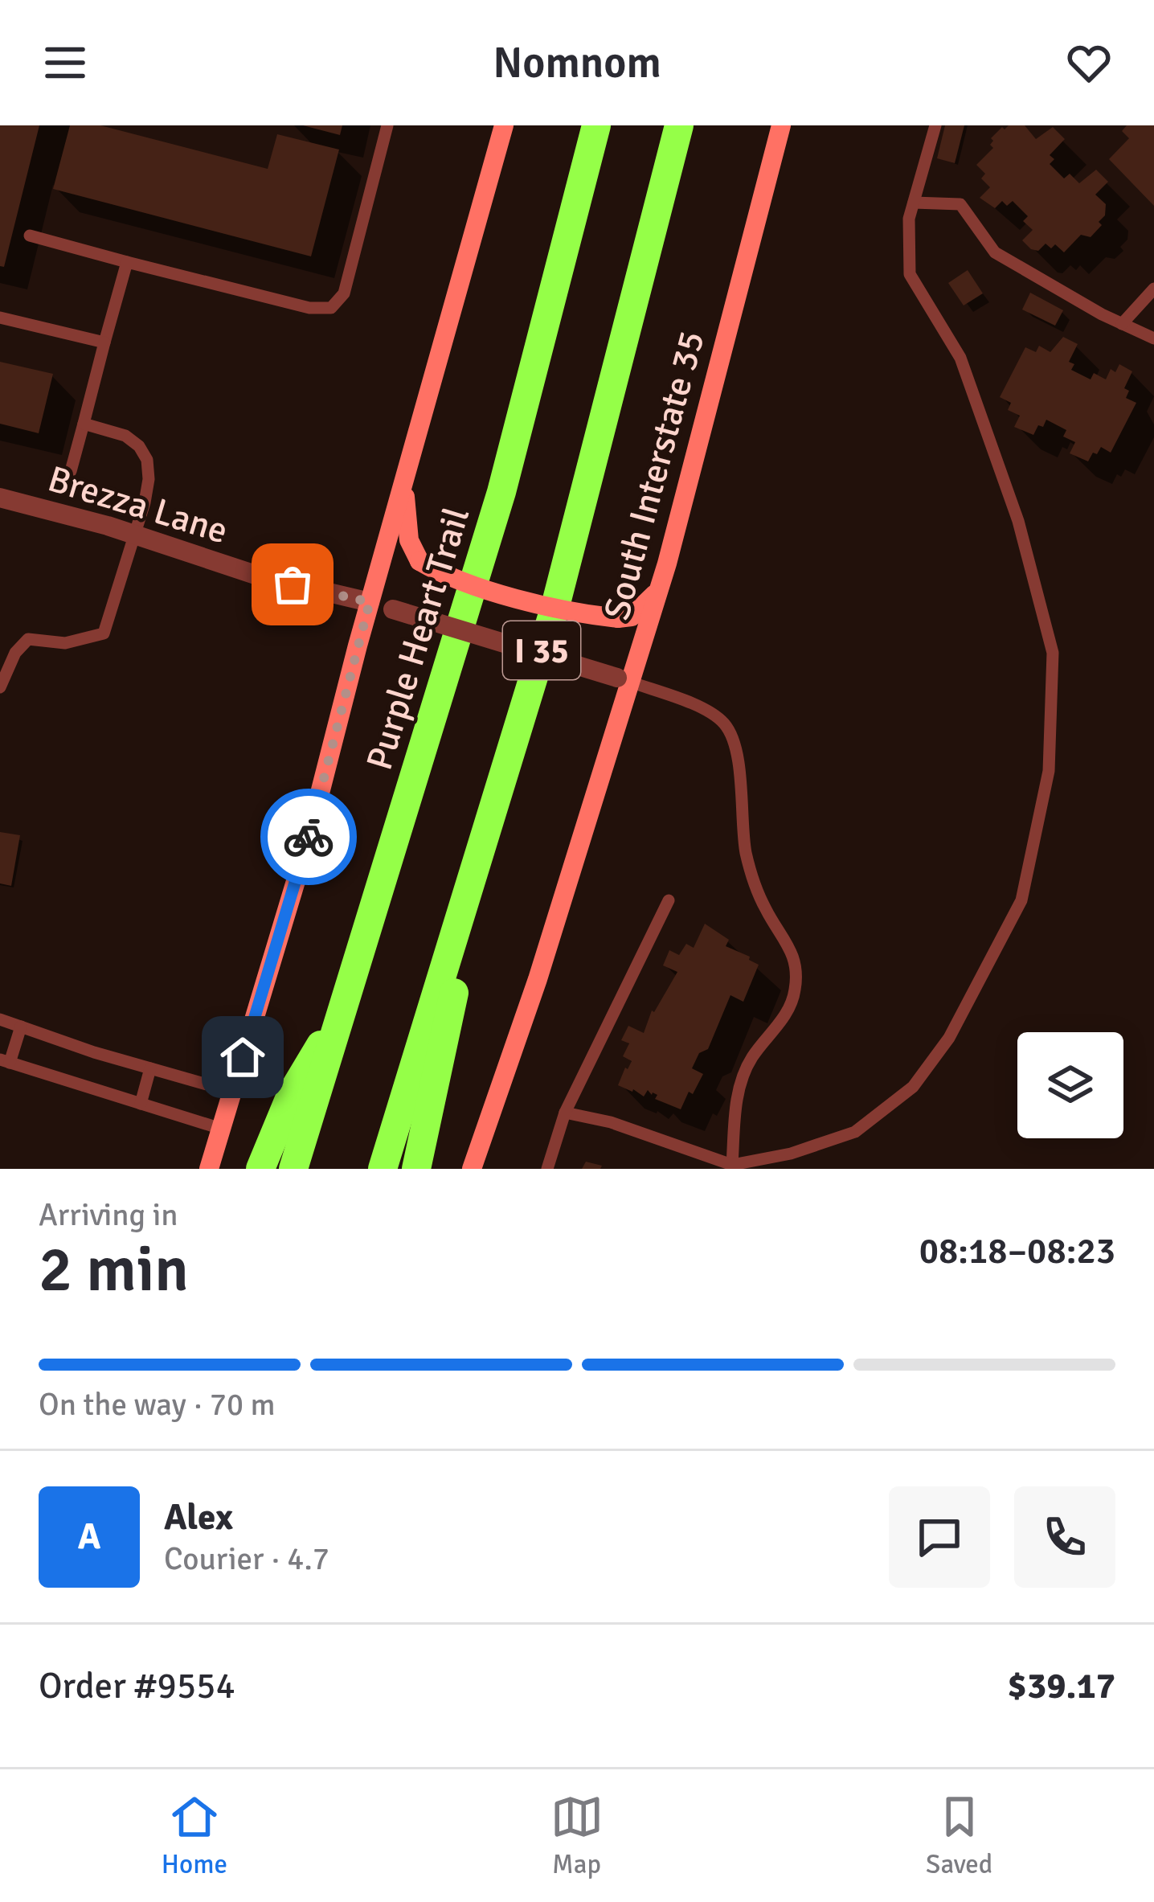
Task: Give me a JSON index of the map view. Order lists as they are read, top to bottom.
{
  "streets": {
    "highway": ["Purple Heart Trail", "I 35"],
    "main road": ["South Interstate 35"],
    "street": ["Brezza Lane"]
  },
  "page": {
    "header": "Nomnom",
    "heading": ["2 min", "Arriving in", "08:18–08:23"],
    "panel": [
      "Alex",
      "Courier · 4.7",
      "Order #9554",
      "$39.17"
    ],
    "bar": "On the way · 70 m",
    "round": "A",
    "tabs": ["Home", "Map", "Saved"]
  }
}
